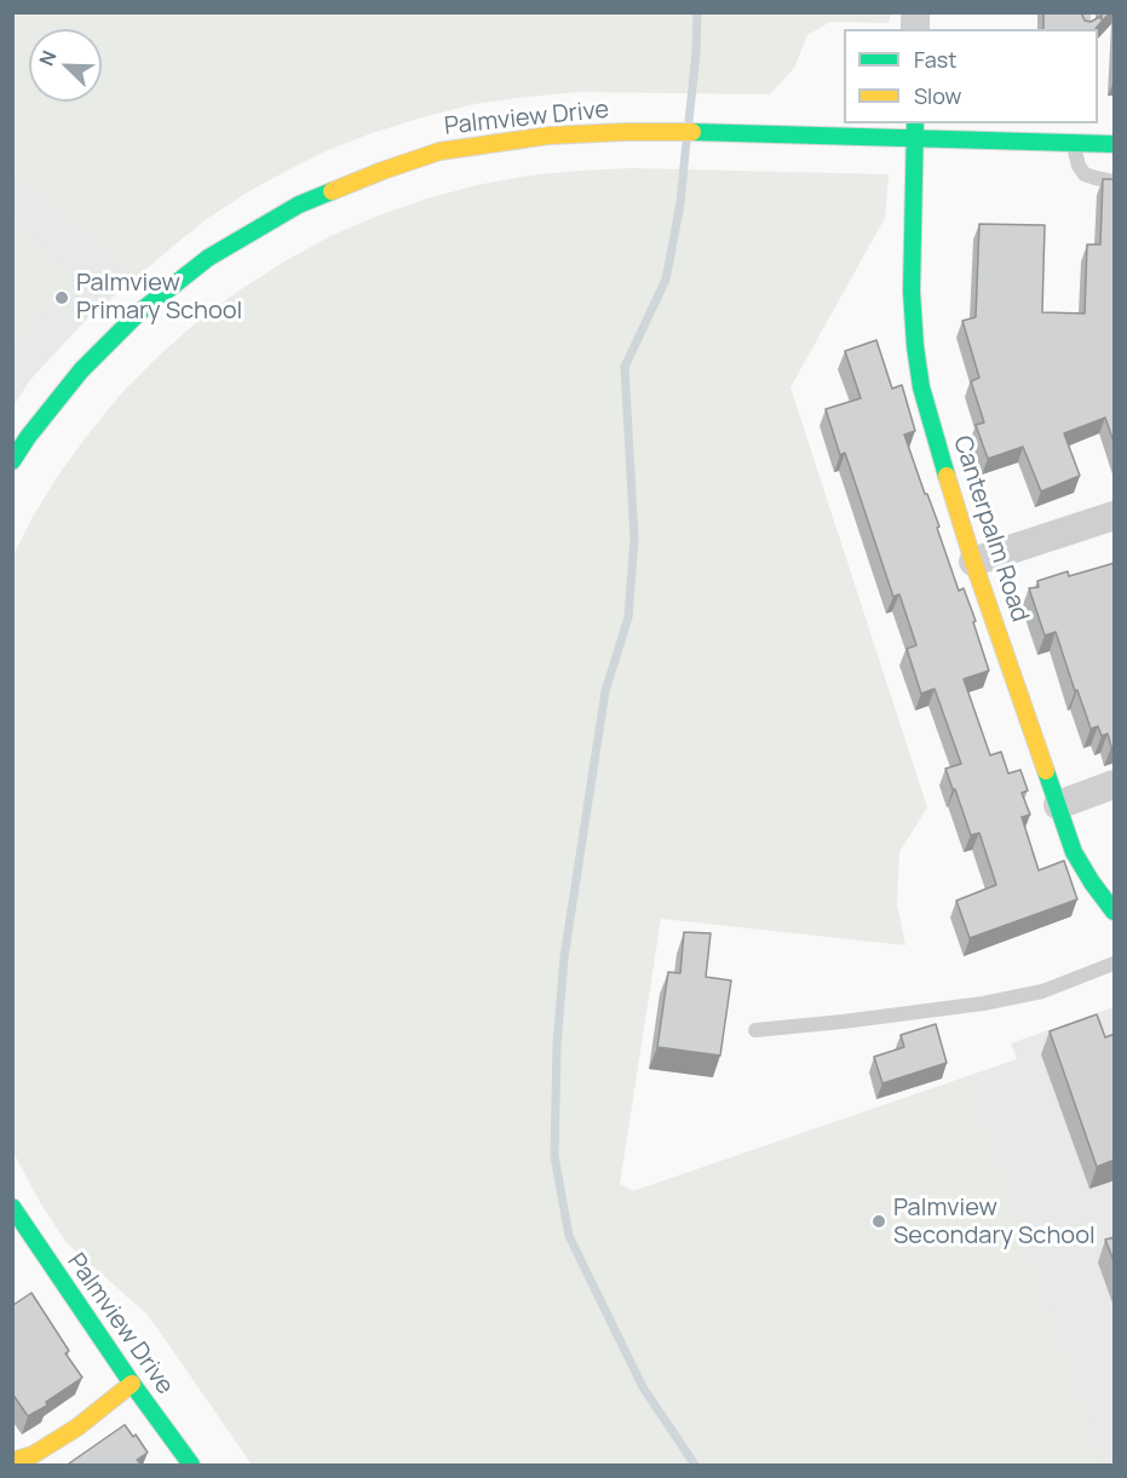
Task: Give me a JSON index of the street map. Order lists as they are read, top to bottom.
{
  "streets": {
    "street": ["Palmview Drive", "Canterpalm Road"]
  },
  "crossings": [
    ["Palmview Drive", "Canterpalm Road"]
  ],
  "places": ["Palmview Primary School", "Palmview Secondary School"],
  "legend": ["Fast", "Slow"],
  "north": "top left"
}
